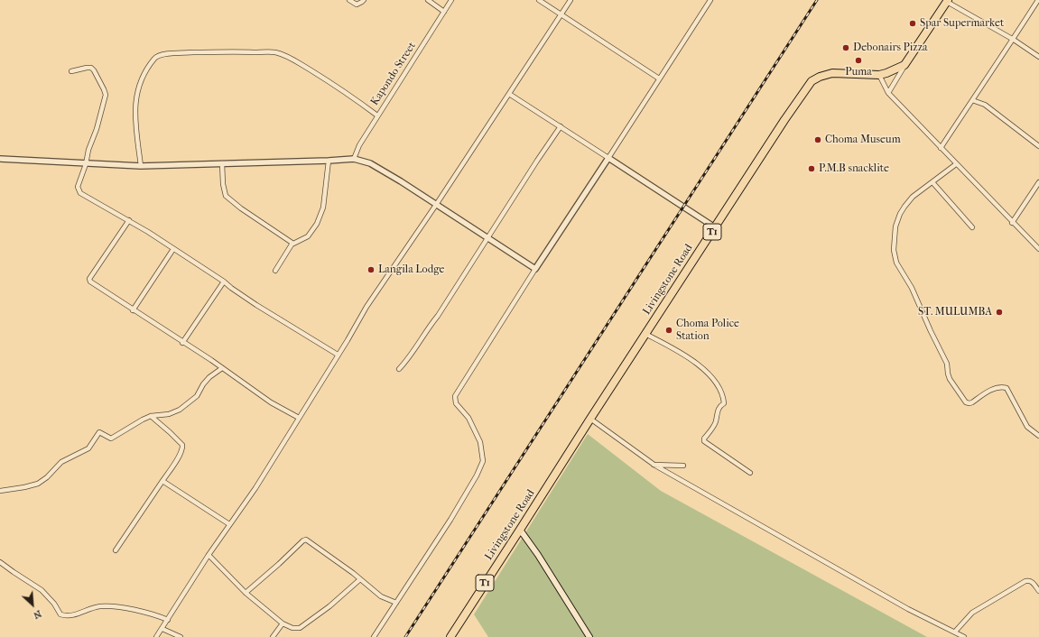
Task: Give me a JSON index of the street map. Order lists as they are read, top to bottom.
{
  "streets": {
    "highway": ["T1", "Livingstone Road"],
    "street": ["Kapondo Street"]
  },
  "places": [
    "Spar Supermarket",
    "Debonairs Pizza",
    "Puma",
    "Choma Museum",
    "P.M.B snacklite",
    "Langila Lodge",
    "ST. MULUMBA",
    "Choma Police Station"
  ],
  "north": "bottom right"
}
